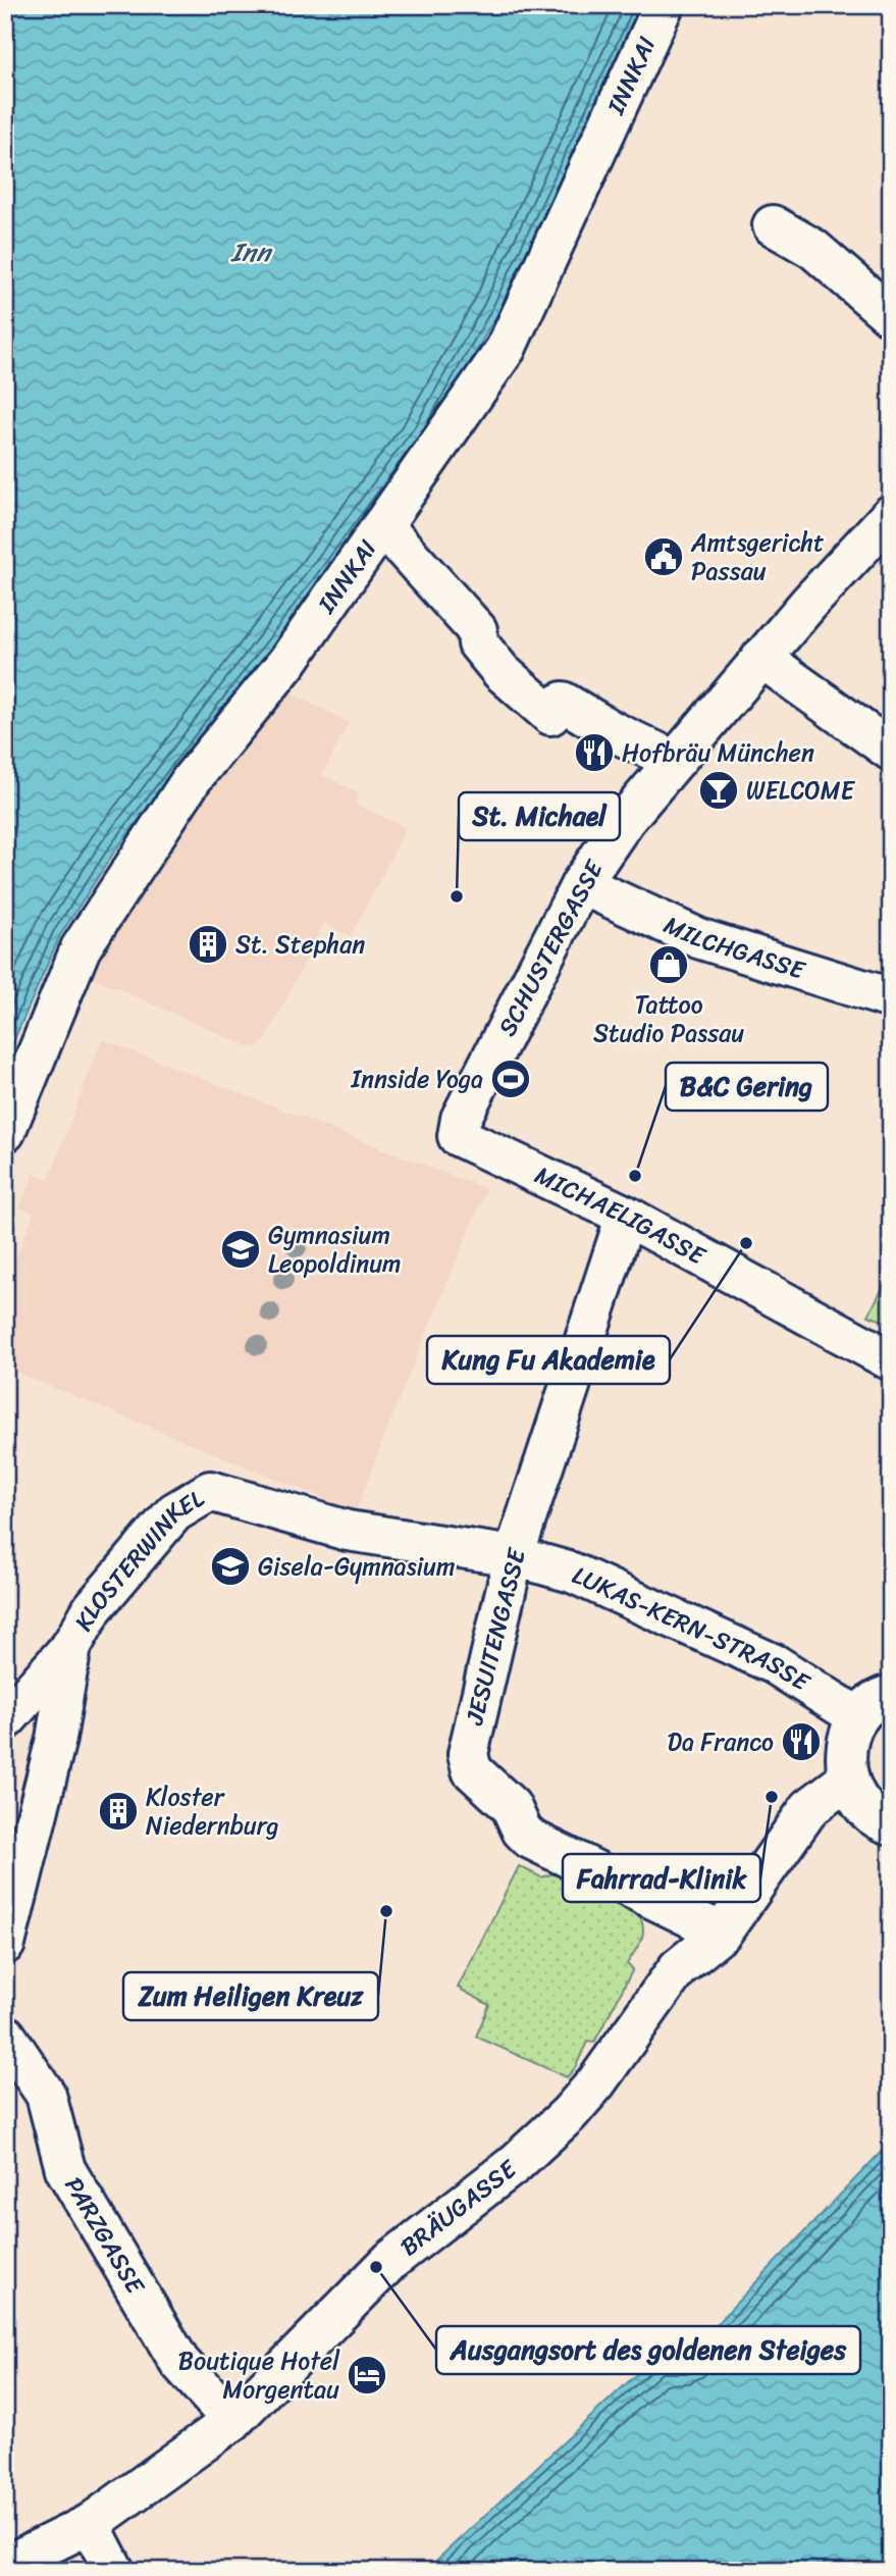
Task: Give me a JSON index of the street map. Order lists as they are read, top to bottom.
{
  "streets": {
    "street": [
      "INNKAI",
      "MILCHGASSE",
      "SCHUSTERGASSE",
      "MICHAELIGASSE",
      "KLOSTERWINKEL",
      "LUKAS-KERN-STRASSE",
      "JESUITENGASSE",
      "BRÄUGASSE",
      "PARZGASSE"
    ]
  },
  "crossings": [
    ["MILCHGASSE", "SCHUSTERGASSE"],
    ["SCHUSTERGASSE", "MICHAELIGASSE"],
    ["MICHAELIGASSE", "JESUITENGASSE"],
    ["KLOSTERWINKEL", "LUKAS-KERN-STRASSE"],
    ["KLOSTERWINKEL", "JESUITENGASSE"],
    ["LUKAS-KERN-STRASSE", "JESUITENGASSE"],
    ["JESUITENGASSE", "BRÄUGASSE"],
    ["BRÄUGASSE", "PARZGASSE"]
  ],
  "water": ["Inn"],
  "places": {
    "public building": ["Amtsgericht Passau"],
    "restaurant": ["Hofbräu München", "Da Franco"],
    "bar": ["WELCOME"],
    "other": [
      "St. Michael",
      "B&C Gering",
      "Kung Fu Akademie",
      "Fahrrad-Klinik",
      "Zum Heiligen Kreuz",
      "Ausgangsort des goldenen Steiges"
    ],
    "building": ["St. Stephan", "Kloster Niedernburg"],
    "shop": ["Tattoo Studio Passau"],
    "sports": ["Innside Yoga"],
    "school or university": ["Gymnasium Leopoldinum", "Gisela-Gymnasium"],
    "hotel": ["Boutique Hotel Morgentau"]
  }
}
